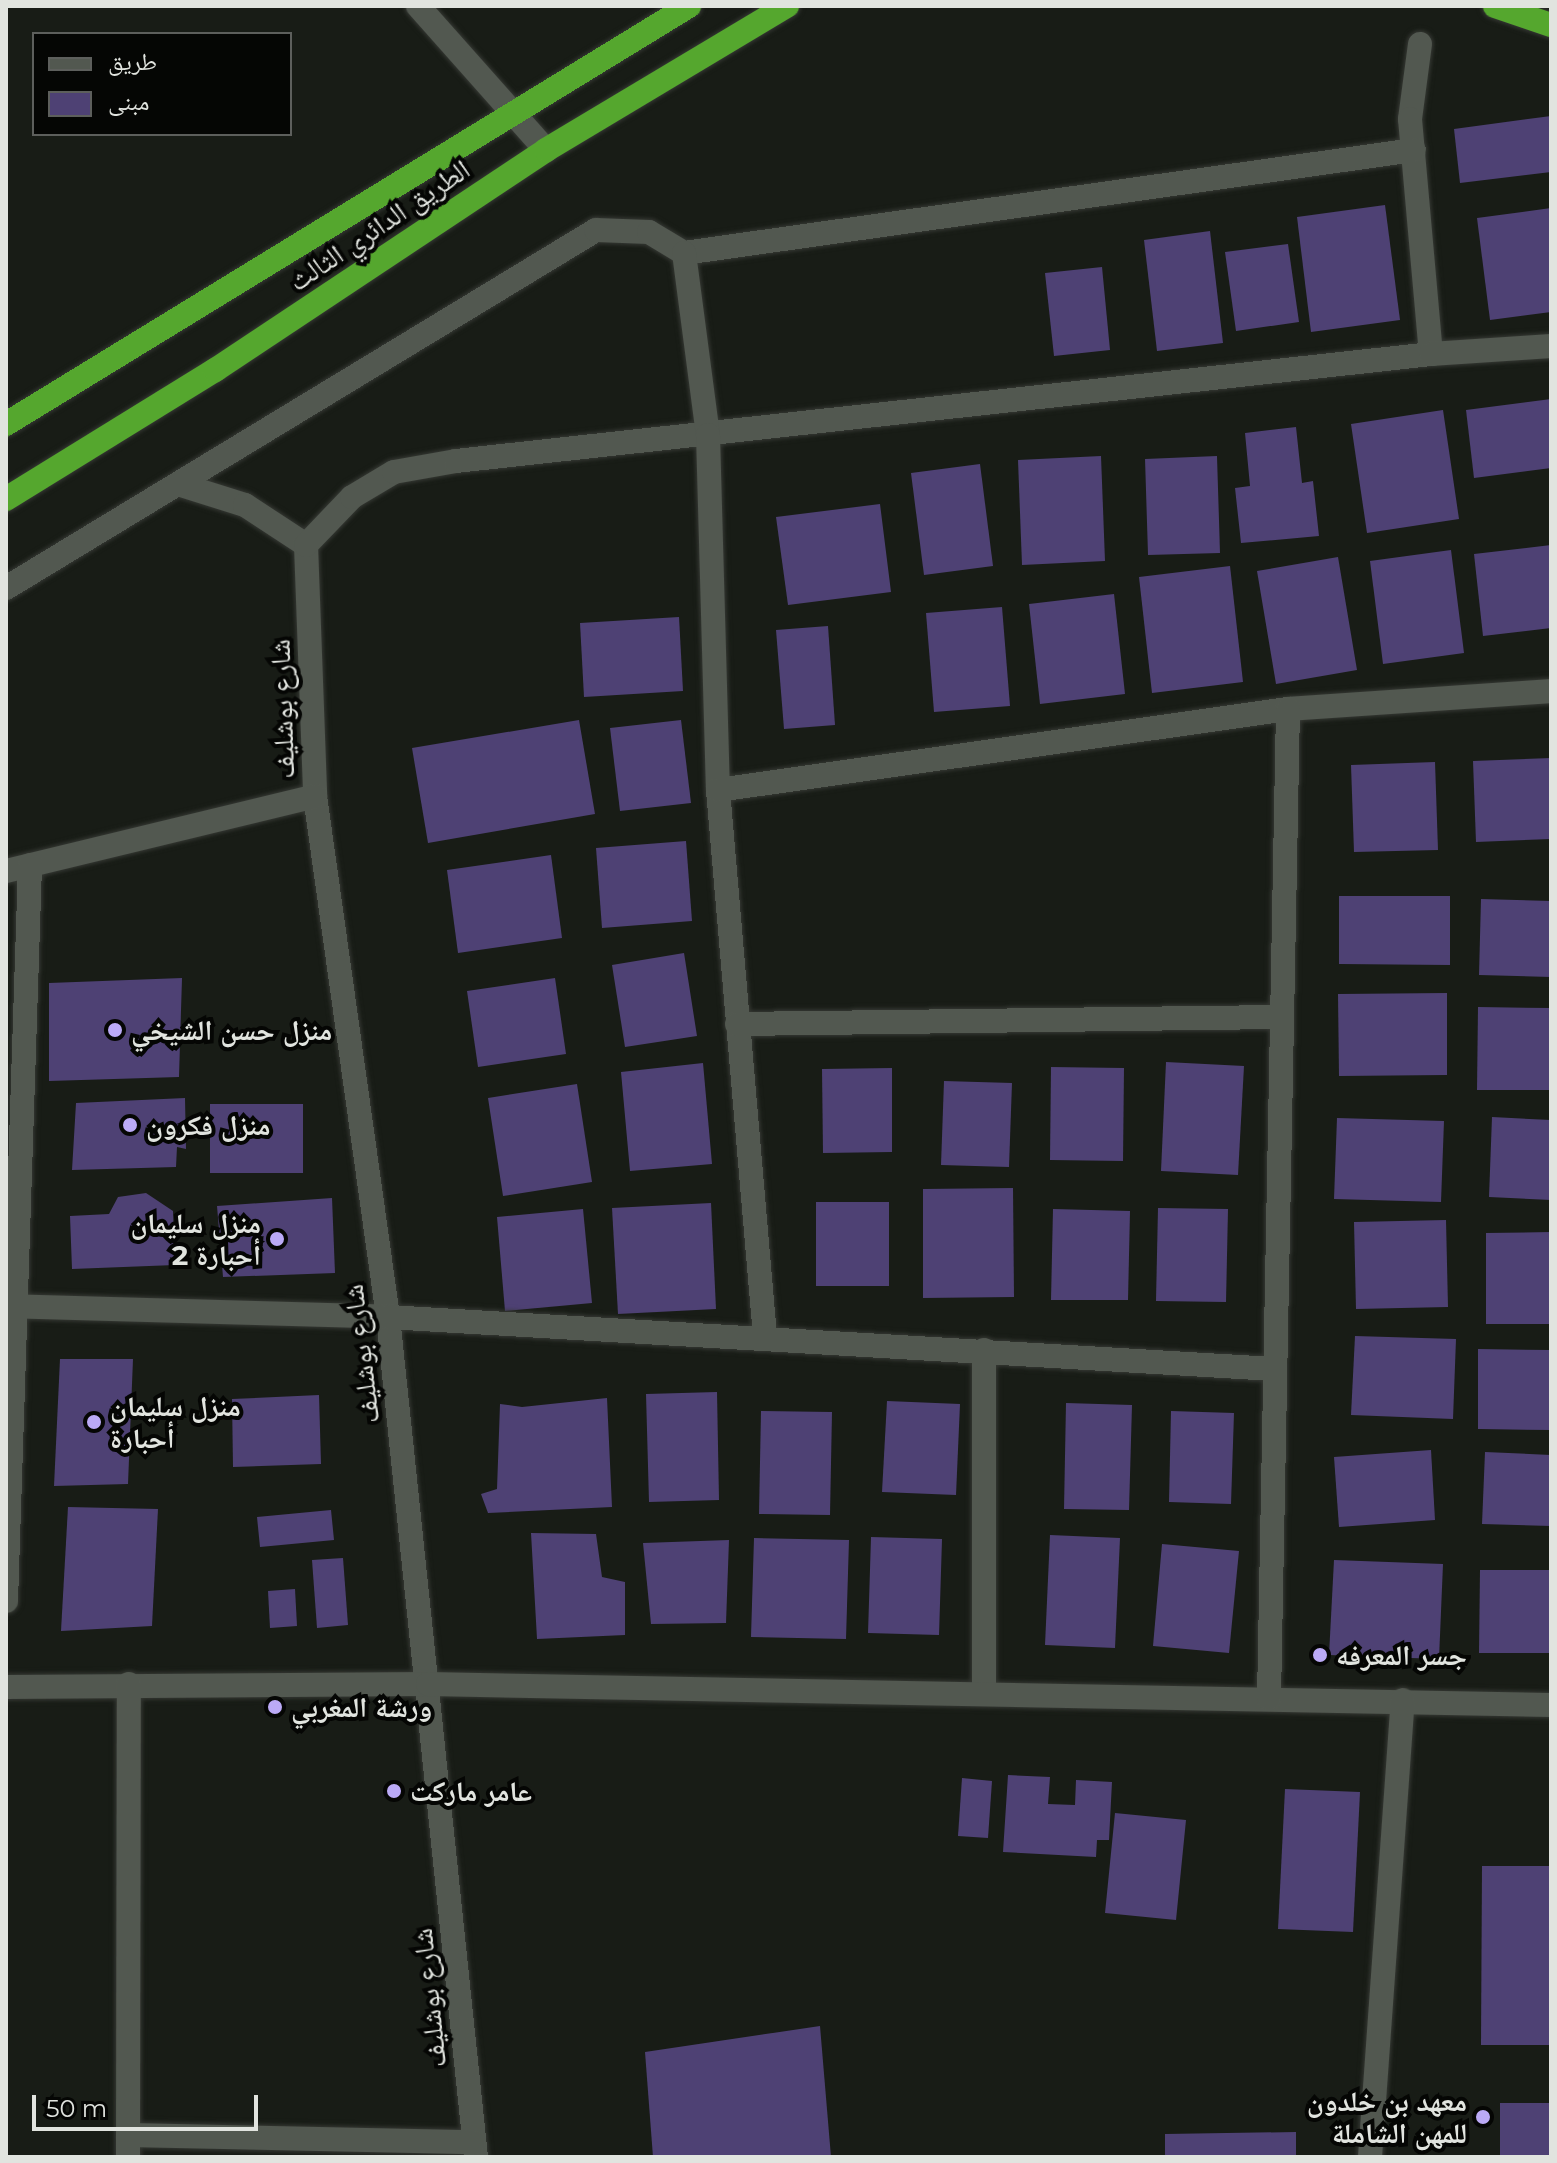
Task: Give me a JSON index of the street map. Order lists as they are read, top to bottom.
{
  "streets": {
    "highway": ["الطريق الدائري الثالث"],
    "street": ["شارع بوشليف"]
  },
  "places": [
    "منزل حسن الشيخي",
    "منزل فكرون",
    "منزل سليمان أحبارة 2",
    "منزل سليمان أحبارة",
    "جسر المعرفه",
    "ورشة المغربي",
    "عامر ماركت",
    "معهد بن خلدون للمهن الشاملة"
  ],
  "legend": ["طريق", "مبنى"],
  "scale_bar": "50 m"
}
